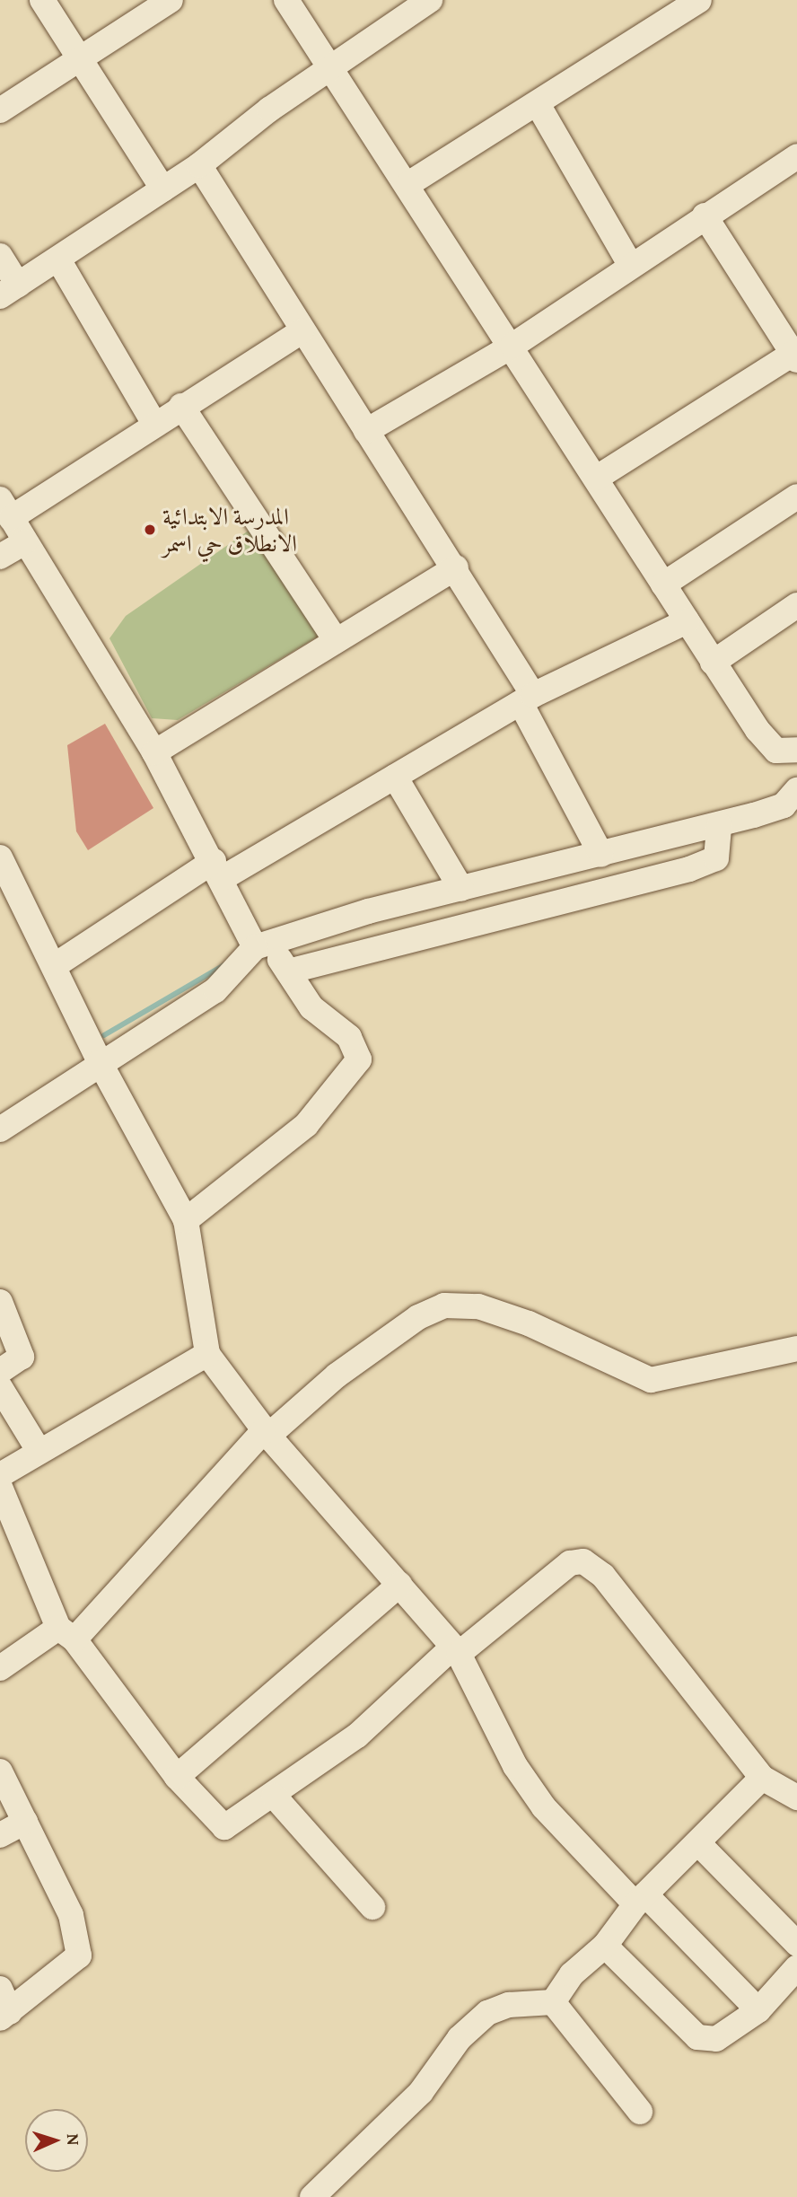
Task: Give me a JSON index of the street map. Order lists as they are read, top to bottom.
{
  "places": ["المدرسة الابتدائية الانطلاق حي اسمر"],
  "north": "right"
}
